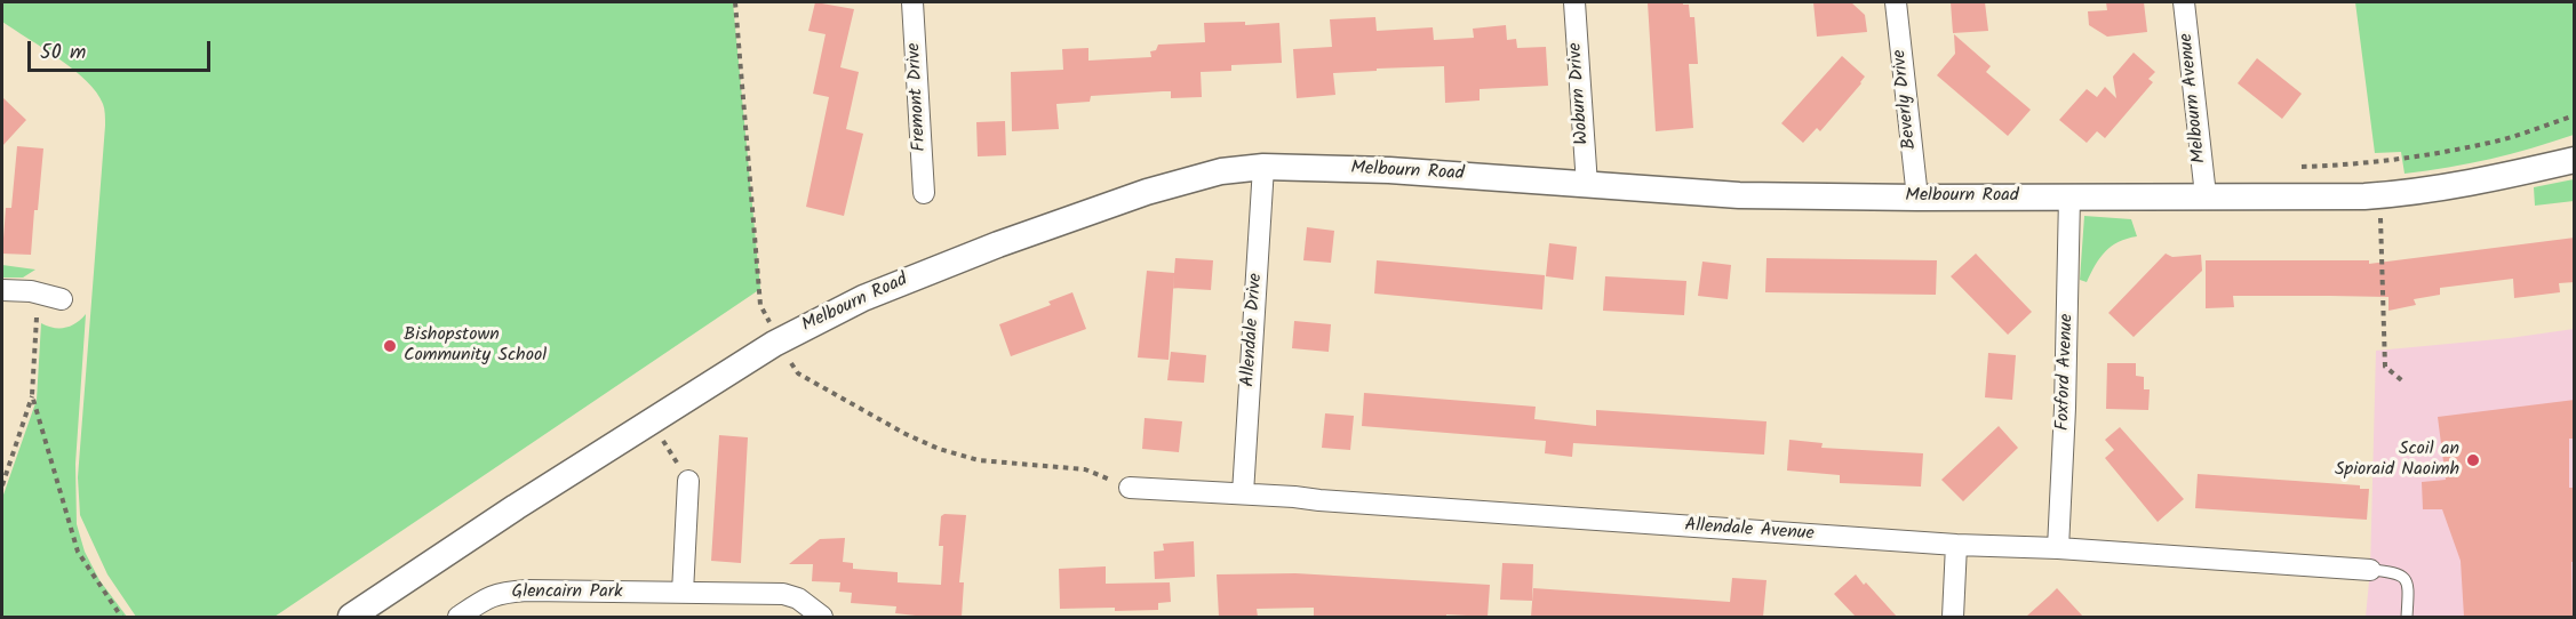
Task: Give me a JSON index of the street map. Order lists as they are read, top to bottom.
{
  "streets": {
    "street": [
      "Woburn Drive",
      "Fremont Drive",
      "Melbourn Avenue",
      "Beverly Drive",
      "Melbourn Road",
      "Allendale Drive",
      "Foxford Avenue",
      "Allendale Avenue",
      "Glencairn Park"
    ]
  },
  "crossings": [
    ["Woburn Drive", "Melbourn Road"],
    ["Melbourn Avenue", "Melbourn Road"],
    ["Beverly Drive", "Melbourn Road"],
    ["Melbourn Road", "Allendale Drive"],
    ["Melbourn Road", "Foxford Avenue"],
    ["Allendale Drive", "Allendale Avenue"],
    ["Foxford Avenue", "Allendale Avenue"]
  ],
  "places": ["Bishopstown Community School", "Scoil an Spioraid Naoimh"],
  "scale_bar": "50 m"
}
